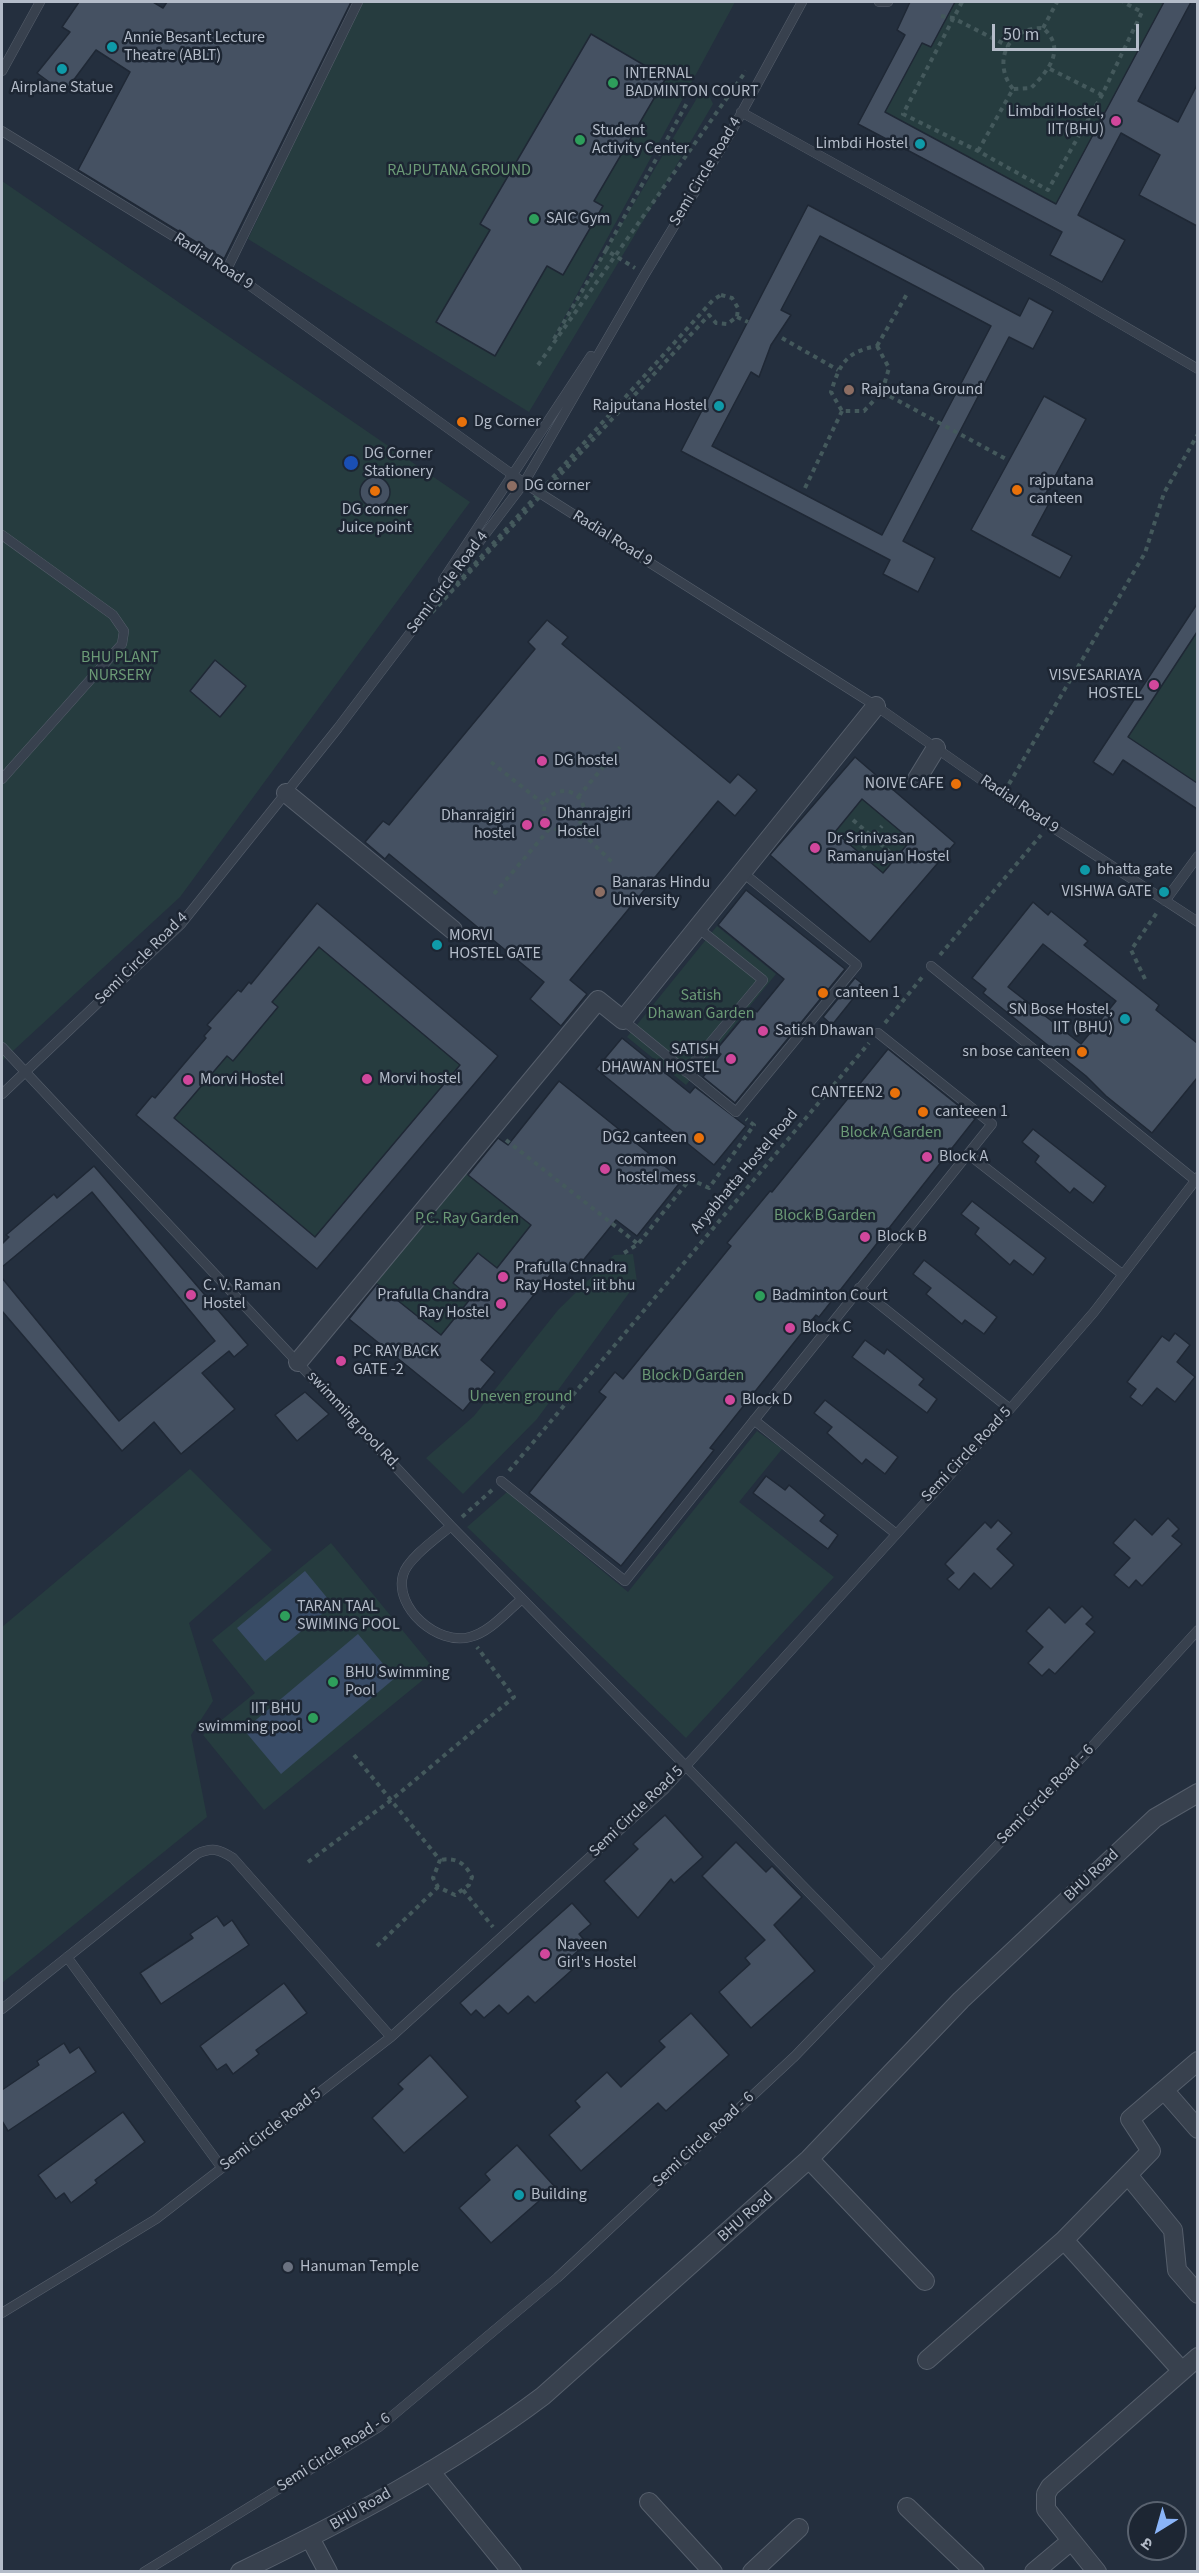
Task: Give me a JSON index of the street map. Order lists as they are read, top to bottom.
{
  "streets": {
    "street": ["BHU Road"],
    "lane": [
      "Semi Circle Road 4",
      "Radial Road 9",
      "swimming pool Rd.",
      "Semi Circle Road 5",
      "Semi Circle Road - 6"
    ],
    "path": ["Aryabhatta Hostel Road"]
  },
  "crossings": [
    ["Semi Circle Road 4", "Radial Road 9"],
    ["Semi Circle Road 4", "swimming pool Rd."],
    ["Radial Road 9", "Aryabhatta Hostel Road"],
    ["Aryabhatta Hostel Road", "swimming pool Rd."],
    ["swimming pool Rd.", "Semi Circle Road 5"],
    ["swimming pool Rd.", "Semi Circle Road - 6"]
  ],
  "parks": [
    "RAJPUTANA GROUND",
    "BHU PLANT NURSERY",
    "Satish Dhawan Garden",
    "Block A Garden",
    "Block B Garden",
    "P.C. Ray Garden",
    "Block D Garden",
    "Uneven ground"
  ],
  "places": [
    "Annie Besant Lecture Theatre (ABLT)",
    "Airplane Statue",
    "INTERNAL BADMINTON COURT",
    "Limbdi Hostel, IIT(BHU)",
    "Student Activity Center",
    "Limbdi Hostel",
    "SAIC Gym",
    "Rajputana Ground",
    "Rajputana Hostel",
    "Dg Corner",
    "DG Corner Stationery",
    "DG corner",
    "rajputana canteen",
    "DG corner Juice point",
    "VISVESARIAYA HOSTEL",
    "DG hostel",
    "NOIVE CAFE",
    "Dhanrajgiri Hostel",
    "Dhanrajgiri hostel",
    "Dr Srinivasan Ramanujan Hostel",
    "bhatta gate",
    "Banaras Hindu University",
    "VISHWA GATE",
    "MORVI HOSTEL GATE",
    "canteen 1",
    "SN Bose Hostel, IIT (BHU)",
    "Satish Dhawan",
    "sn bose canteen",
    "SATISH DHAWAN HOSTEL",
    "Morvi hostel",
    "Morvi Hostel",
    "CANTEEN2",
    "canteeen 1",
    "DG2 canteen",
    "Block A",
    "common hostel mess",
    "Block B",
    "Prafulla Chnadra Ray Hostel, iit bhu",
    "C. V. Raman Hostel",
    "Badminton Court",
    "Prafulla Chandra Ray Hostel",
    "Block C",
    "PC RAY BACK GATE -2",
    "Block D",
    "TARAN TAAL SWIMING POOL",
    "BHU Swimming Pool",
    "IIT BHU swimming pool",
    "Naveen Girl's Hostel",
    "Building",
    "Hanuman Temple"
  ],
  "scale_bar": "50 m",
  "north": "bottom left"
}
